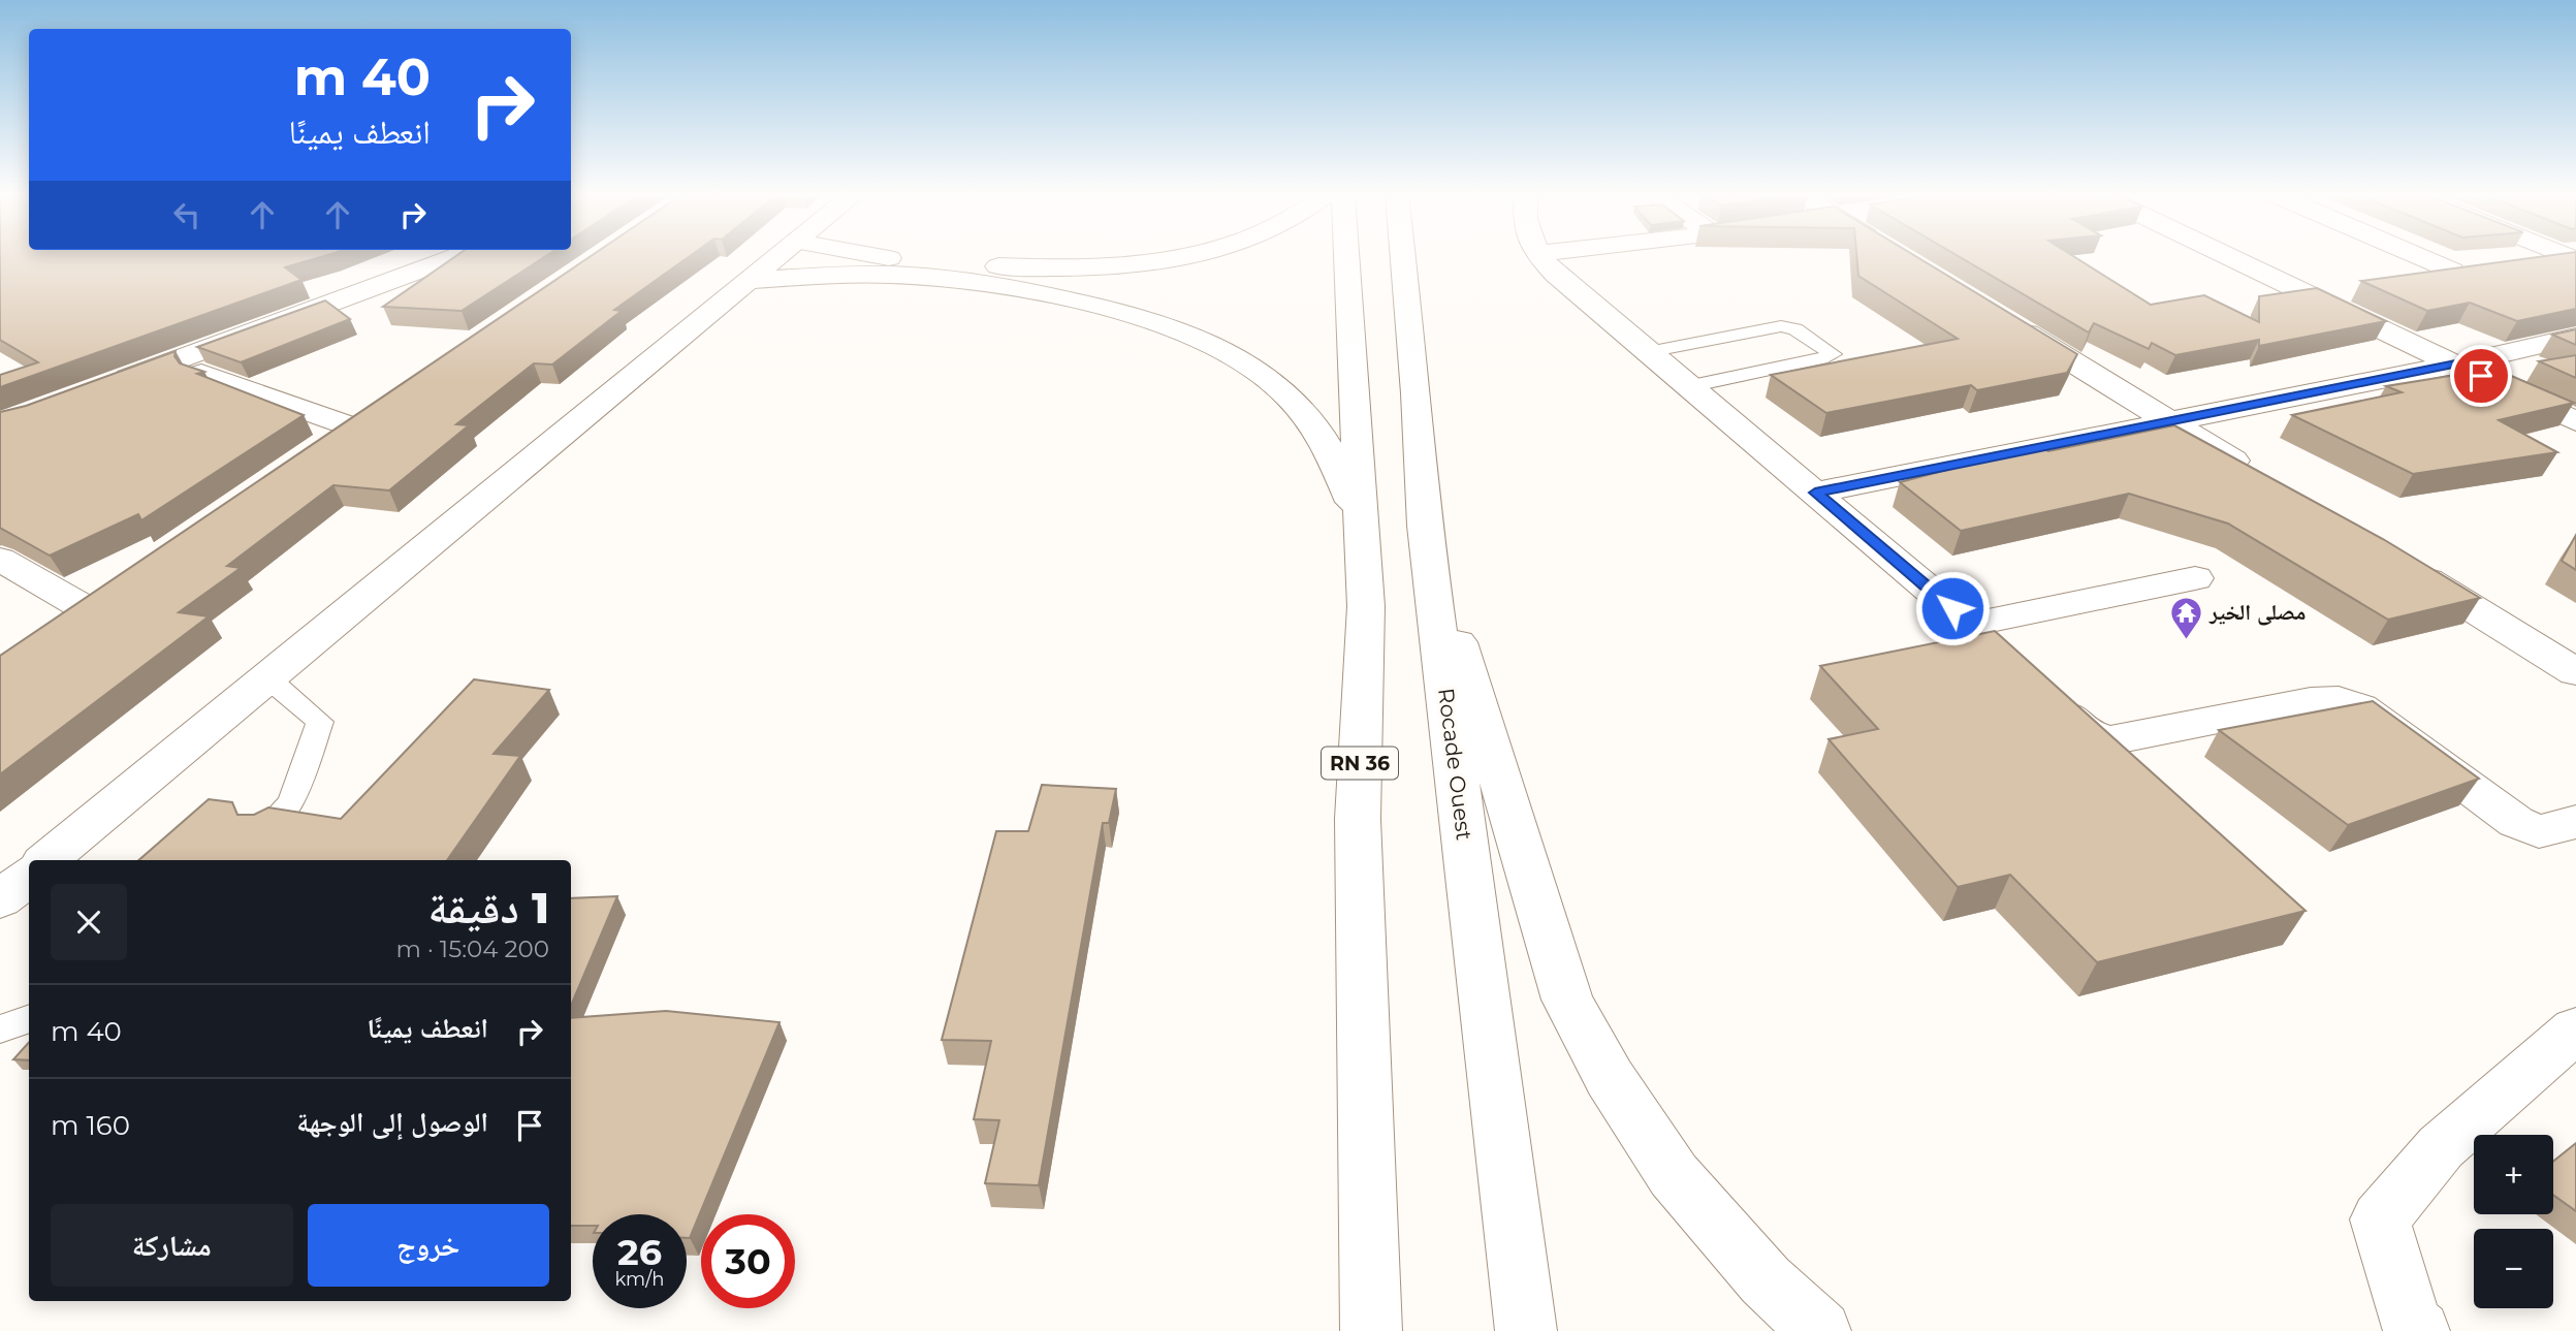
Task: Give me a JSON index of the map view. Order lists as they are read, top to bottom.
{
  "streets": {
    "main road": ["RN 36", "Rocade Ouest"]
  },
  "places": {
    "temple": ["مصلى الخير"]
  },
  "page": {
    "turn": ["40 m", "انعطف يمينًا"],
    "heading": ["1 دقيقة", "200 m · 15:04"],
    "list": [
      {
        "name": "انعطف يمينًا",
        "value": "40 m"
      },
      {
        "name": "الوصول إلى الوجهة",
        "value": "160 m"
      }
    ],
    "map_buttons": ["+", "−"],
    "buttons": ["خروج", "مشاركة"],
    "speed": "26 km/h",
    "limit": "30"
  }
}
